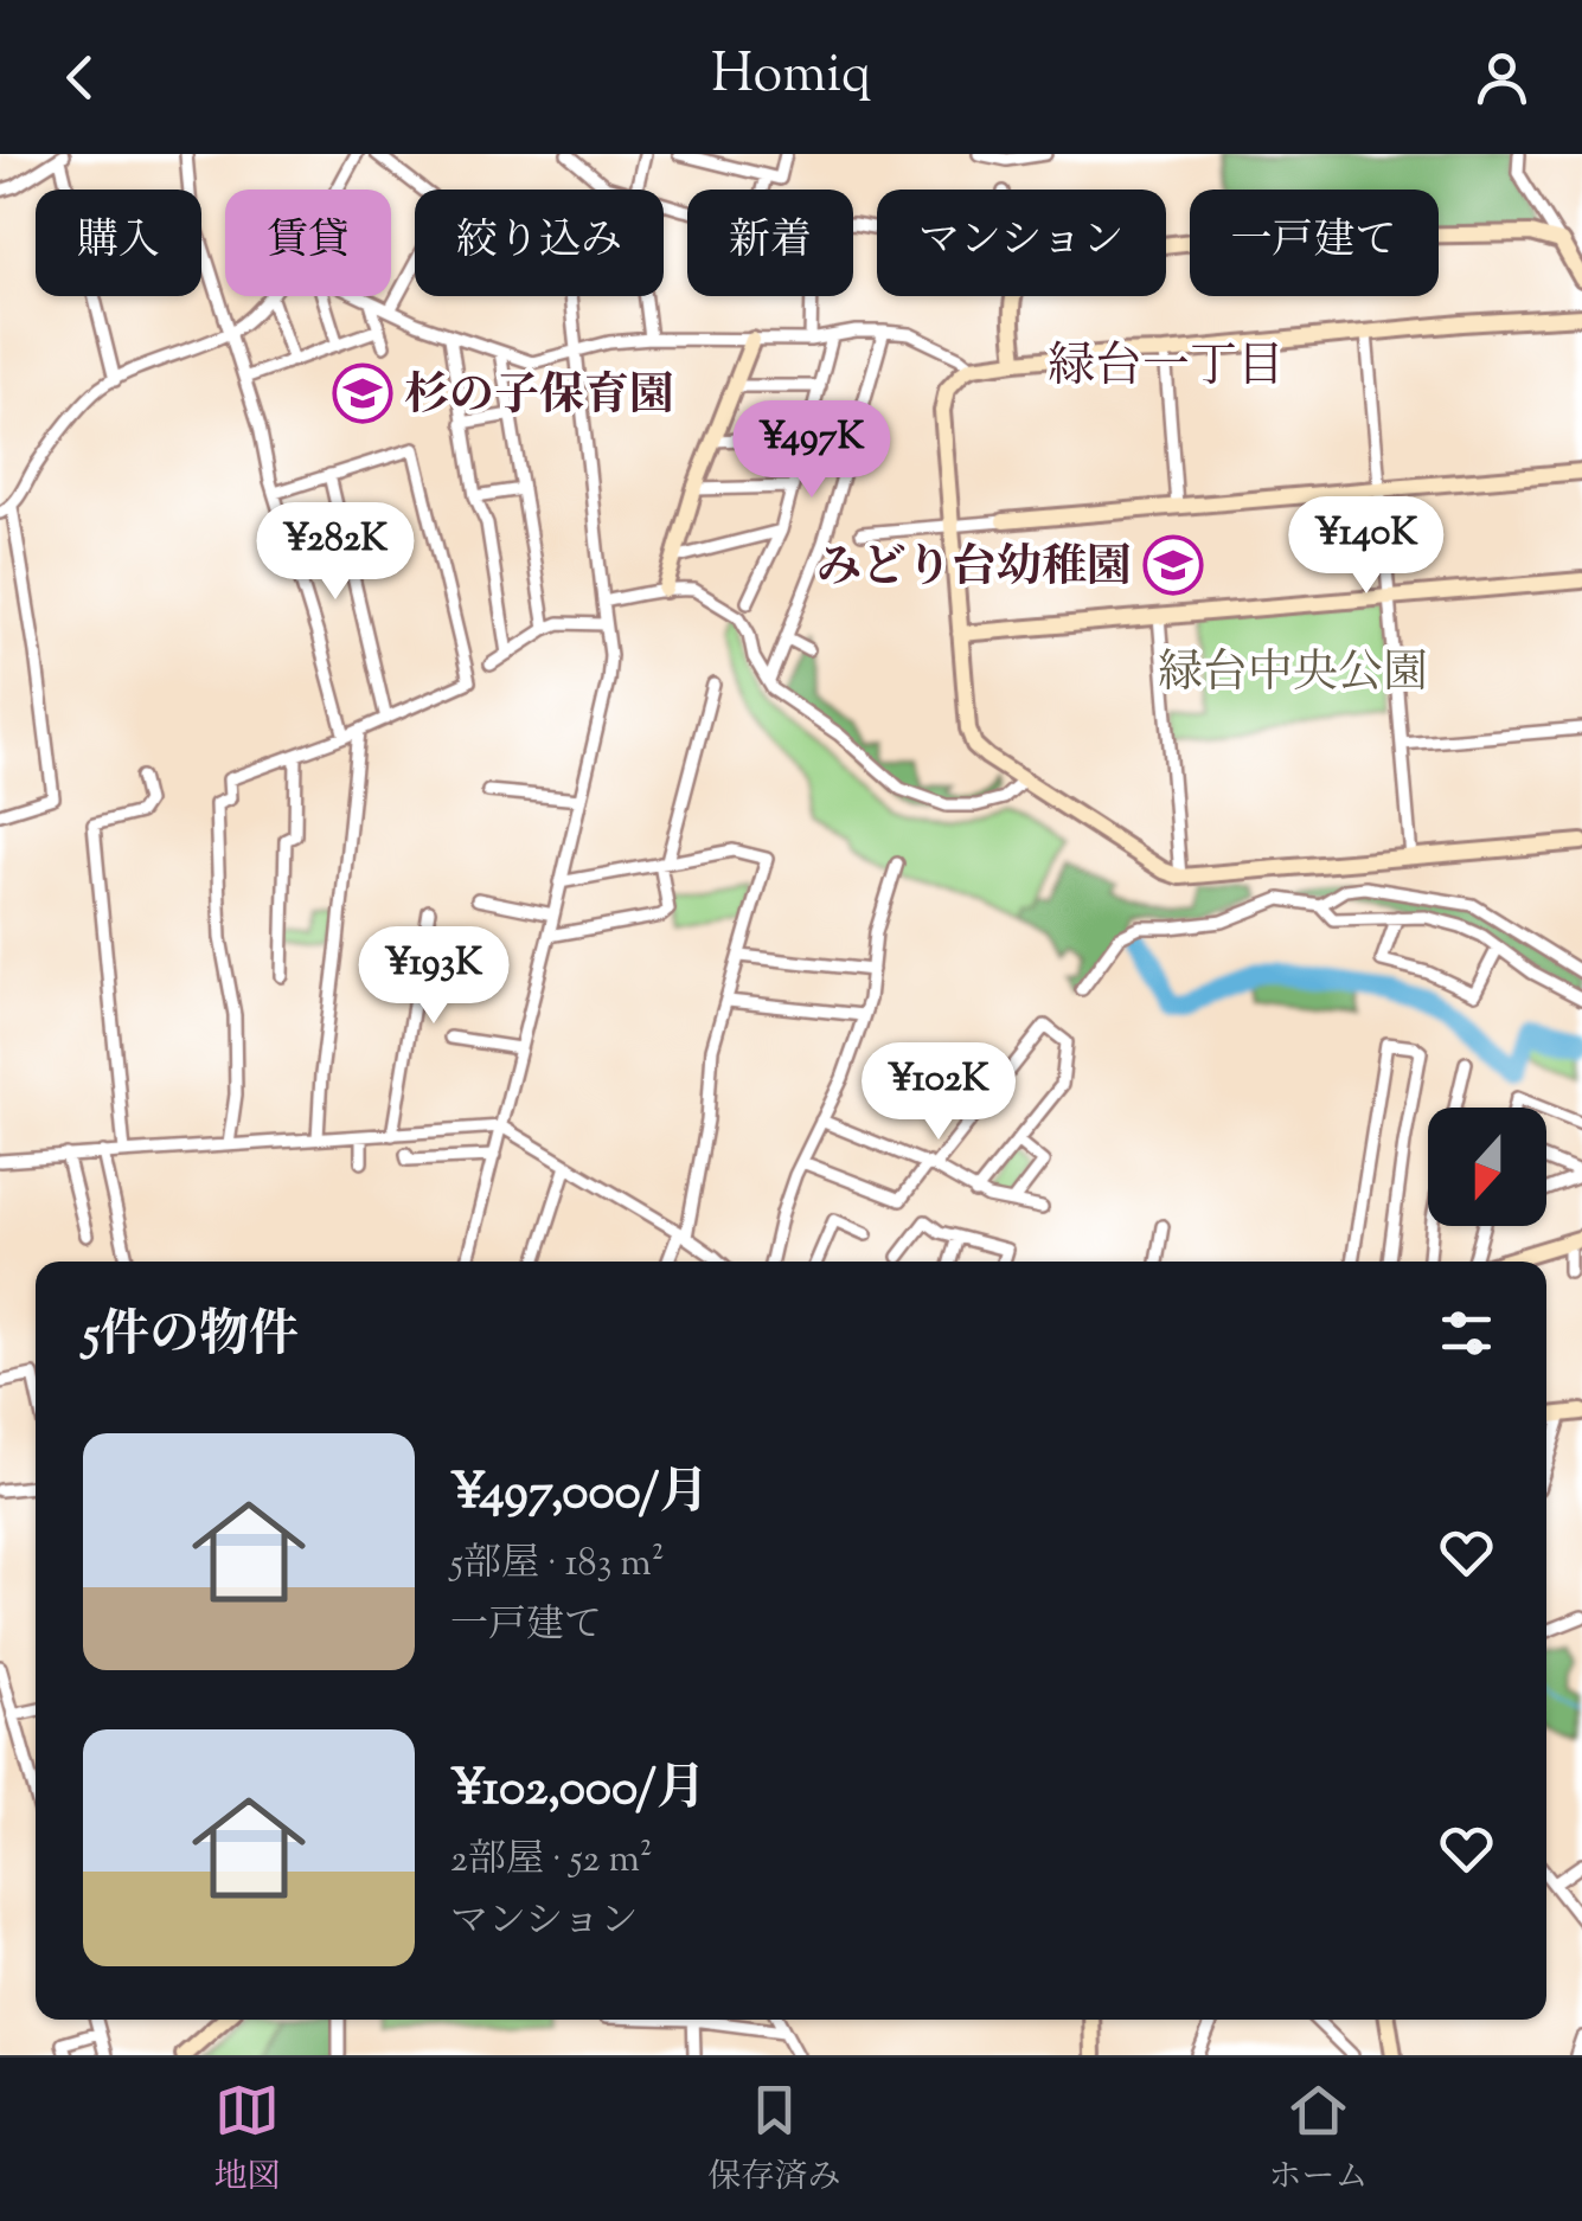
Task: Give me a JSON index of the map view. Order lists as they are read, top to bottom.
{
  "districts": ["緑台一丁目"],
  "parks": ["緑台中央公園"],
  "places": {
    "school or university": ["杉の子保育園", "みどり台幼稚園"]
  },
  "north": "bottom",
  "page": {
    "header": "Homiq",
    "chip": [
      "購入",
      "賃貸",
      "絞り込み",
      "新着",
      "マンション",
      "一戸建て"
    ],
    "price": [
      "¥497K",
      "¥140K",
      "¥282K",
      "¥193K",
      "¥102K"
    ],
    "heading": "5件の物件",
    "list": [
      {
        "name": "¥497,000/月",
        "note": "5部屋 · 183 m² · 一戸建て"
      },
      {
        "name": "¥102,000/月",
        "note": "2部屋 · 52 m² · マンション"
      }
    ],
    "tabs": ["地図", "保存済み", "ホーム"]
  }
}
